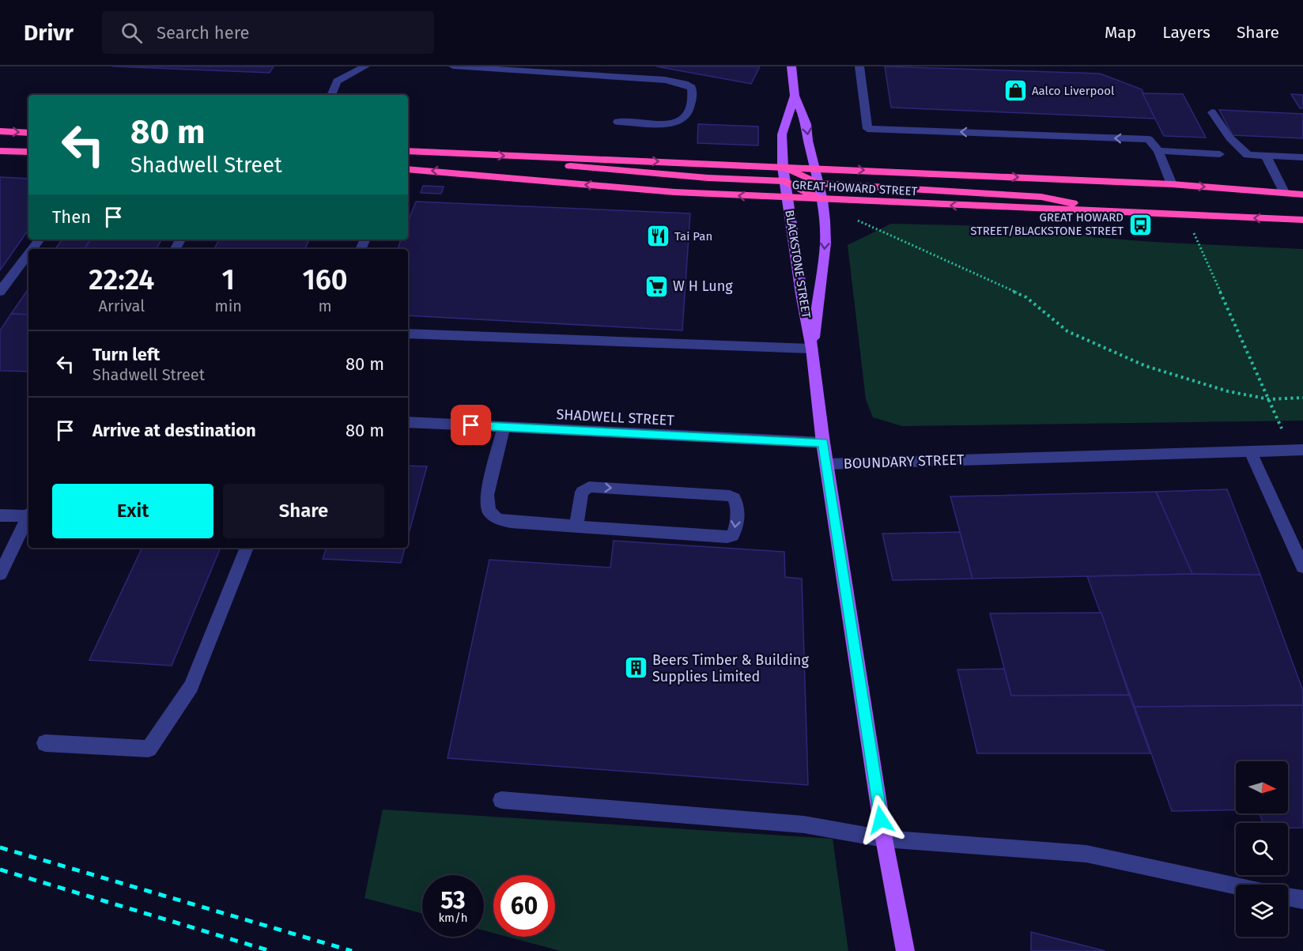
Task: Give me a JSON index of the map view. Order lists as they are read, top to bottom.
{
  "streets": {
    "highway": ["GREAT HOWARD STREET"],
    "main road": ["BLACKSTONE STREET", "BOUNDARY STREET"],
    "street": ["SHADWELL STREET"]
  },
  "crossings": [
    ["GREAT HOWARD STREET", "BLACKSTONE STREET"],
    ["BLACKSTONE STREET", "SHADWELL STREET"],
    ["BLACKSTONE STREET", "BOUNDARY STREET"]
  ],
  "places": {
    "shop": ["Aalco Liverpool"],
    "bus stop": ["GREAT HOWARD STREET/BLACKSTONE STREET"],
    "restaurant": ["Tai Pan"],
    "supermarket": ["W H Lung"],
    "building": ["Beers Timber & Building Supplies Limited"]
  },
  "north": "right",
  "page": {
    "header": "Drivr",
    "search": "Search here",
    "nav": ["Map", "Layers", "Share"],
    "turn": ["80 m", "Shadwell Street"],
    "then": "Then",
    "eta": [
      "22:24",
      "Arrival",
      "1",
      "min",
      "160",
      "m"
    ],
    "list": [
      {
        "name": "Turn left",
        "note": "Shadwell Street",
        "value": "80 m"
      },
      {
        "name": "Arrive at destination",
        "value": "80 m"
      }
    ],
    "buttons": ["Exit", "Share"],
    "speed": "53 km/h",
    "limit": "60"
  }
}
